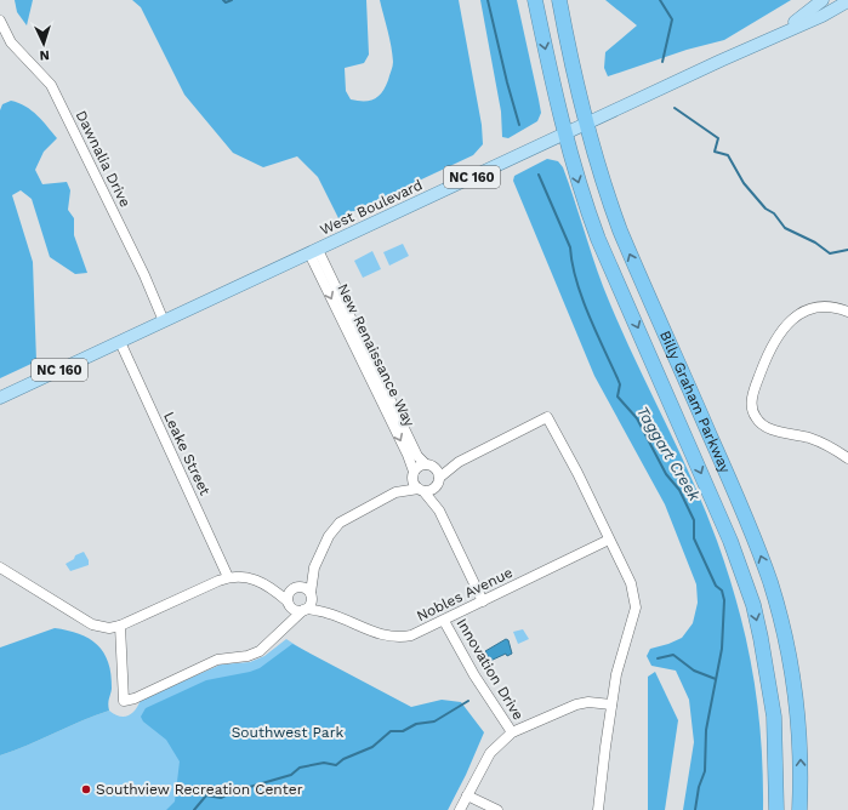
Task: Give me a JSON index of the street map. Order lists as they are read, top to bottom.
{
  "streets": {
    "highway": ["Billy Graham Parkway"],
    "main road": ["NC 160", "West Boulevard"],
    "street": [
      "Dawnalia Drive",
      "New Renaissance Way",
      "Leake Street",
      "Nobles Avenue",
      "Innovation Drive"
    ]
  },
  "crossings": [
    ["Dawnalia Drive", "West Boulevard"],
    ["West Boulevard", "New Renaissance Way"],
    ["West Boulevard", "Billy Graham Parkway"],
    ["West Boulevard", "Leake Street"],
    ["Nobles Avenue", "Innovation Drive"]
  ],
  "water": ["Taggart Creek"],
  "parks": ["Southwest Park"],
  "places": ["Southview Recreation Center"],
  "north": "bottom"
}
